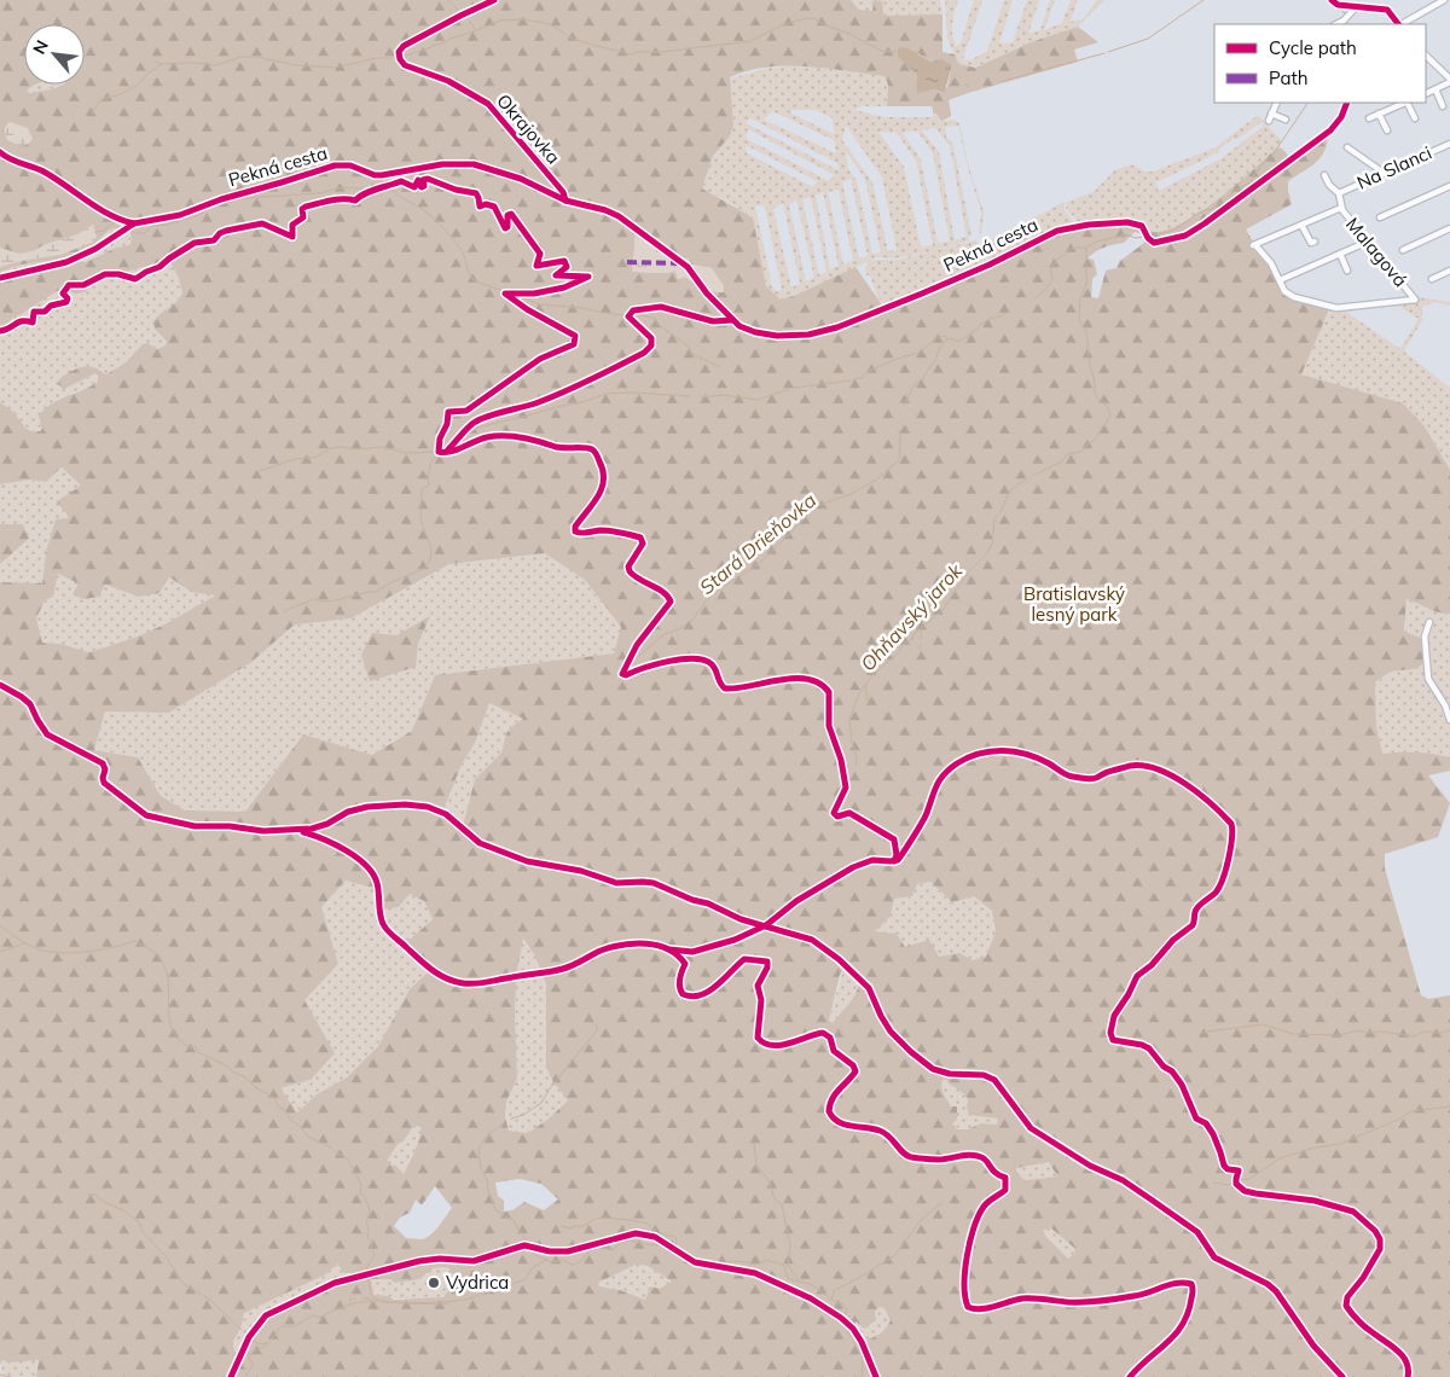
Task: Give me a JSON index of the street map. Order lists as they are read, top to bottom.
{
  "streets": {
    "street": [
      "Okrajovka",
      "Pekná cesta",
      "Na Slanci",
      "Malagová"
    ]
  },
  "crossings": [
    ["Okrajovka", "Pekná cesta"],
    ["Na Slanci", "Malagová"]
  ],
  "water": ["Stará Drieňovka", "Ohňavský jarok"],
  "parks": ["Bratislavský lesný park"],
  "places": ["Vydrica"],
  "legend": ["Cycle path", "Path"],
  "north": "top left"
}
